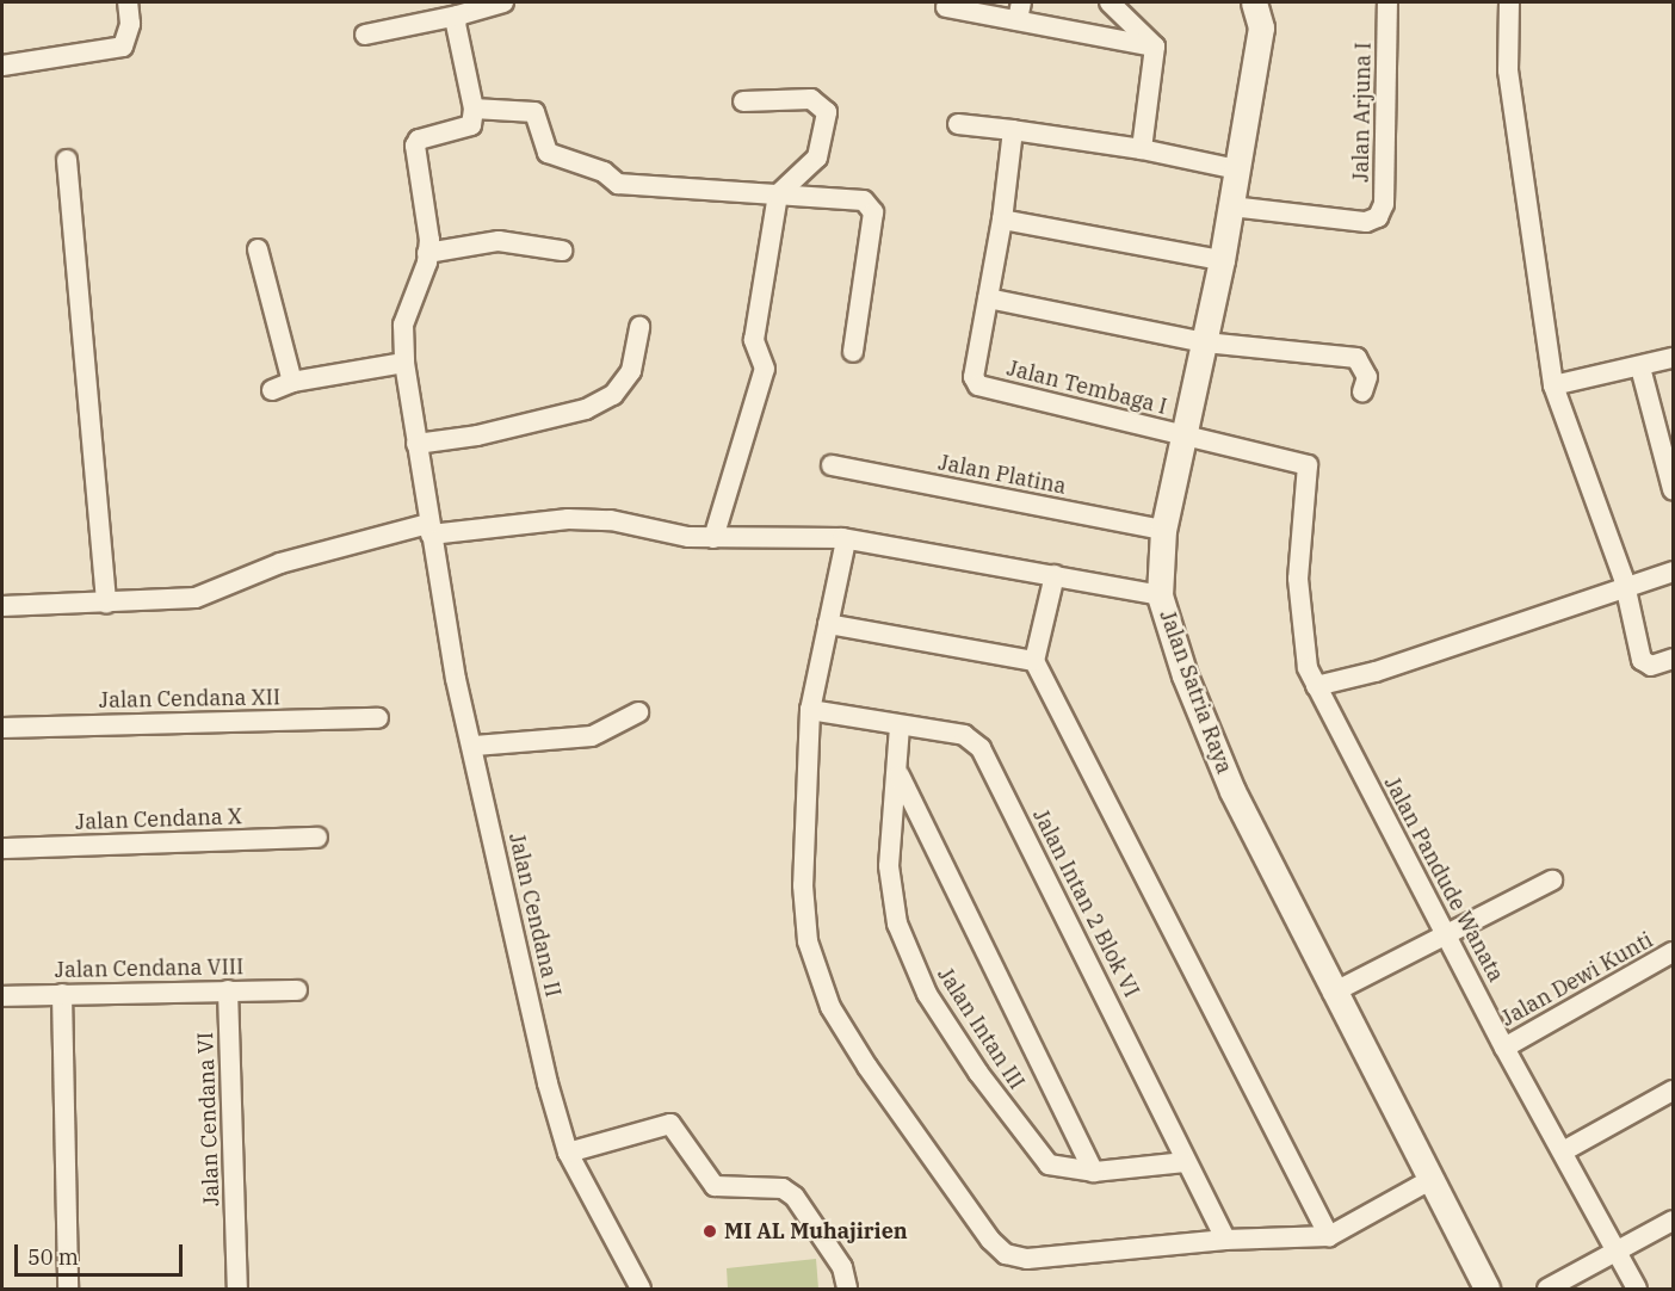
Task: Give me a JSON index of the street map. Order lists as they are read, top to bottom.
{
  "streets": {
    "street": [
      "Jalan Arjuna I",
      "Jalan Tembaga I",
      "Jalan Platina",
      "Jalan Satria Raya",
      "Jalan Cendana XII",
      "Jalan Cendana X",
      "Jalan Pandude Wanata",
      "Jalan Intan 2 Blok VI",
      "Jalan Cendana II",
      "Jalan Cendana VIII",
      "Jalan Dewi Kunti",
      "Jalan Intan III",
      "Jalan Cendana VI"
    ]
  },
  "crossings": [
    ["Jalan Arjuna I", "Jalan Satria Raya"],
    ["Jalan Tembaga I", "Jalan Satria Raya"],
    ["Jalan Tembaga I", "Jalan Pandude Wanata"],
    ["Jalan Platina", "Jalan Satria Raya"],
    ["Jalan Pandude Wanata", "Jalan Dewi Kunti"],
    ["Jalan Intan 2 Blok VI", "Jalan Intan III"],
    ["Jalan Cendana VIII", "Jalan Cendana VI"]
  ],
  "places": ["MI AL Muhajirien"],
  "scale_bar": "50 m"
}
